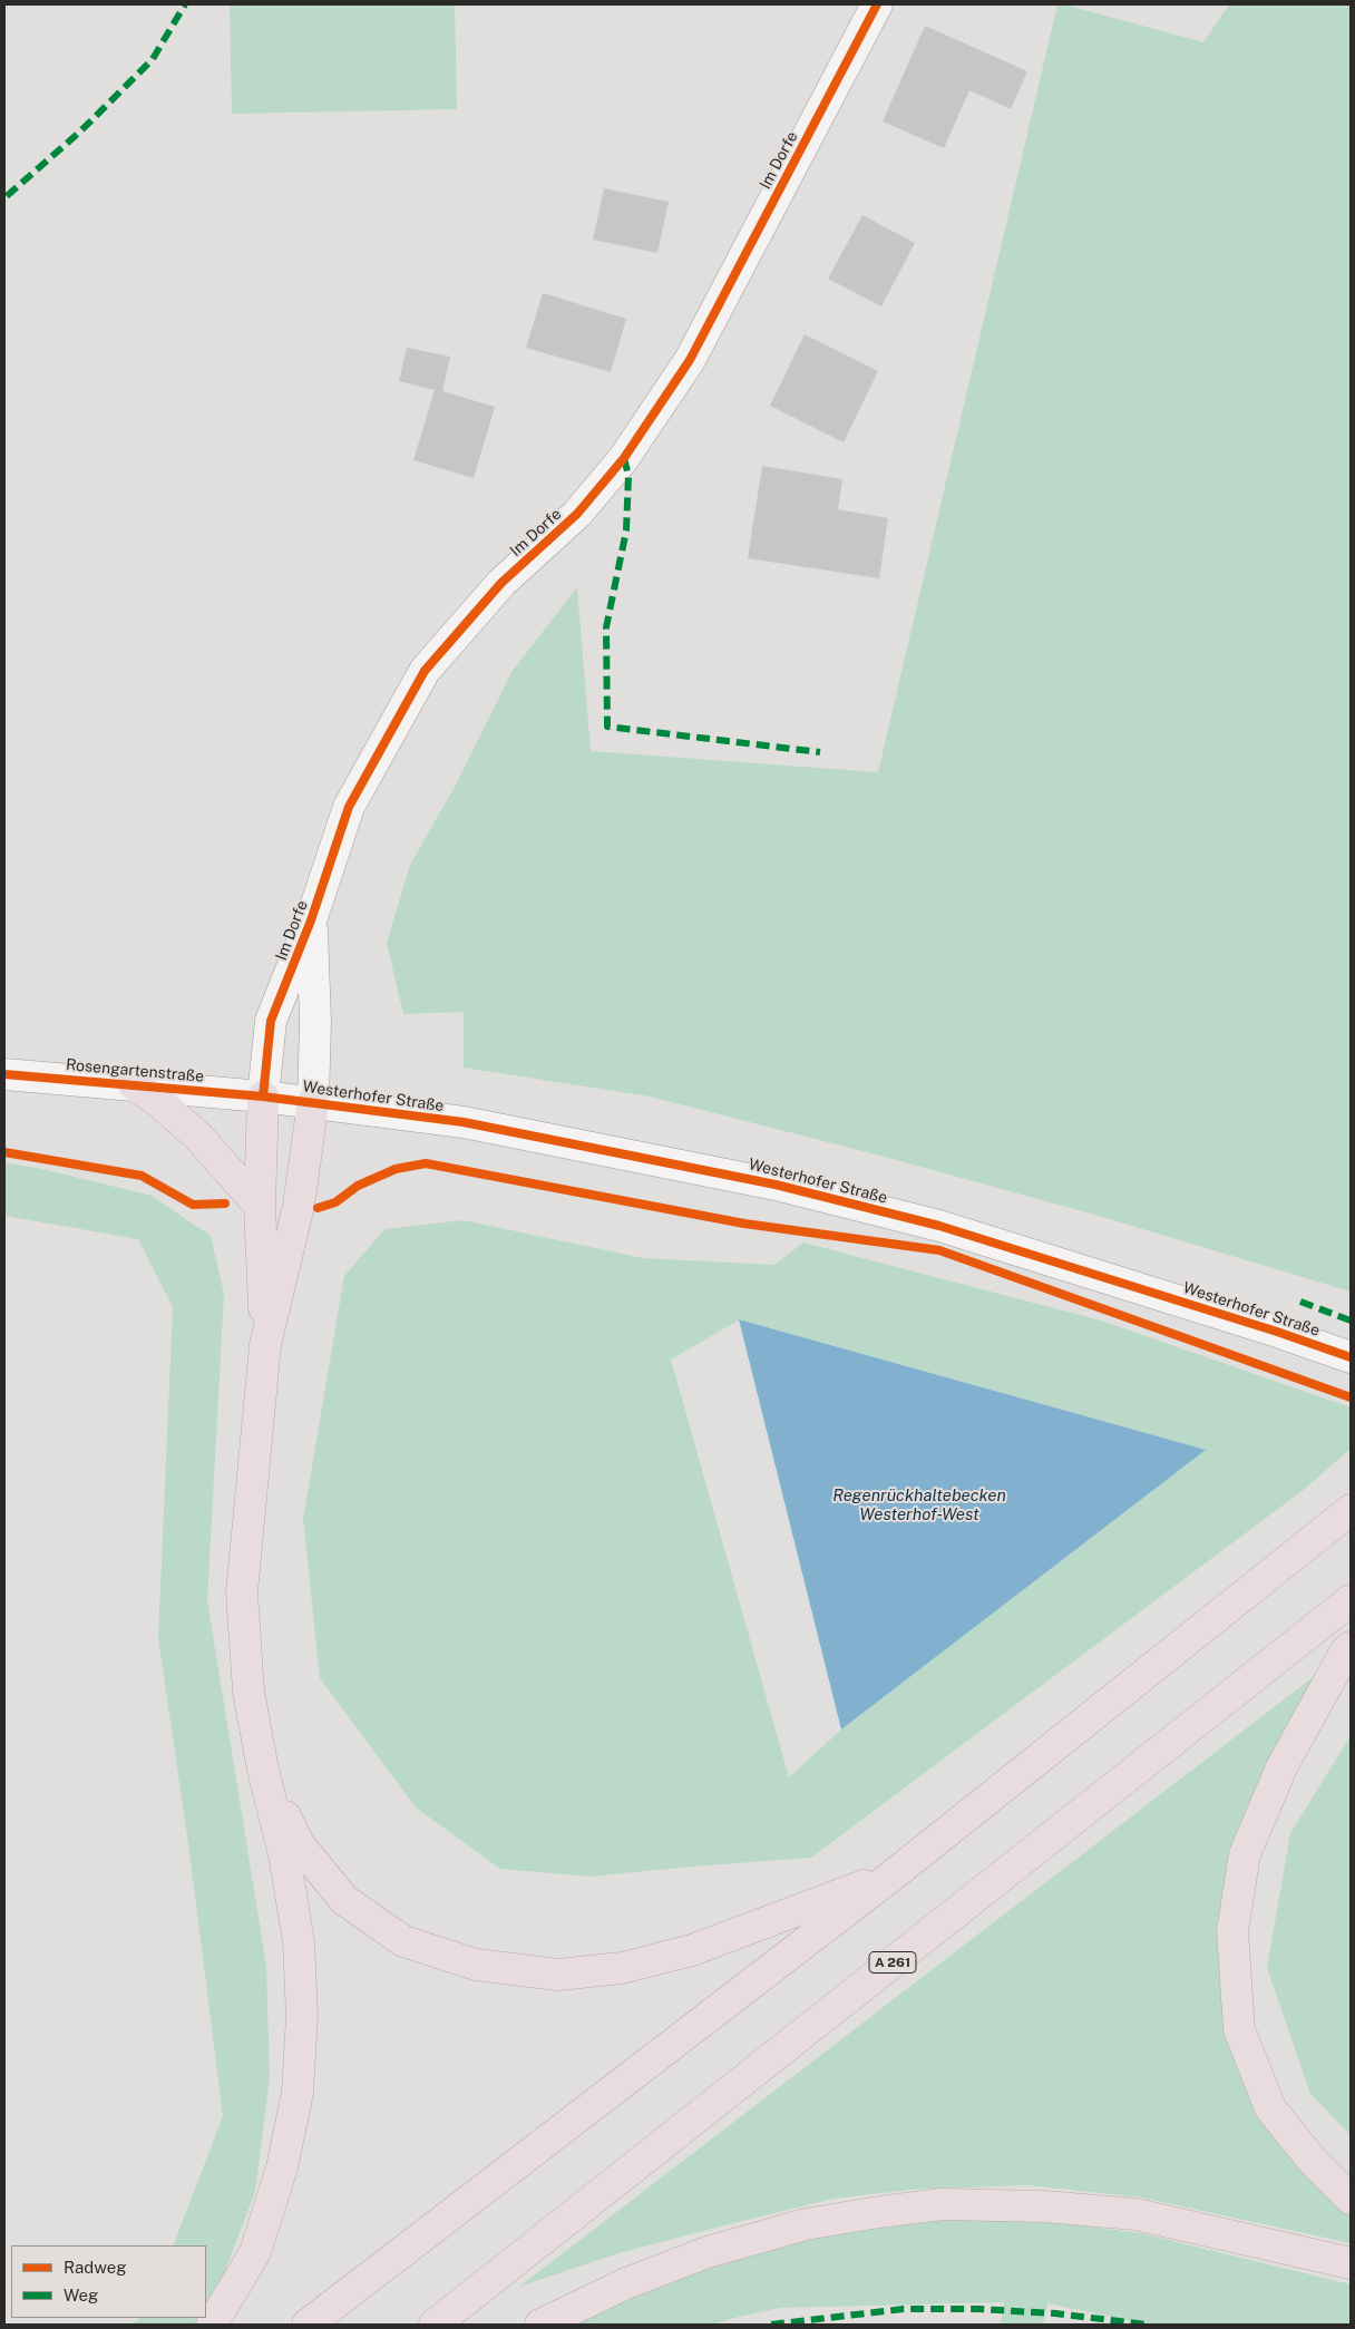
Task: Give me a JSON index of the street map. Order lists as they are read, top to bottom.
{
  "streets": {
    "highway": ["A 261"],
    "street": ["Im Dorfe", "Rosengartenstraße", "Westerhofer Straße"]
  },
  "crossings": [
    ["Im Dorfe", "Rosengartenstraße"],
    ["Im Dorfe", "Westerhofer Straße"],
    ["Rosengartenstraße", "Westerhofer Straße"]
  ],
  "water": ["Regenrückhaltebecken Westerhof-West"],
  "legend": ["Radweg", "Weg"]
}
